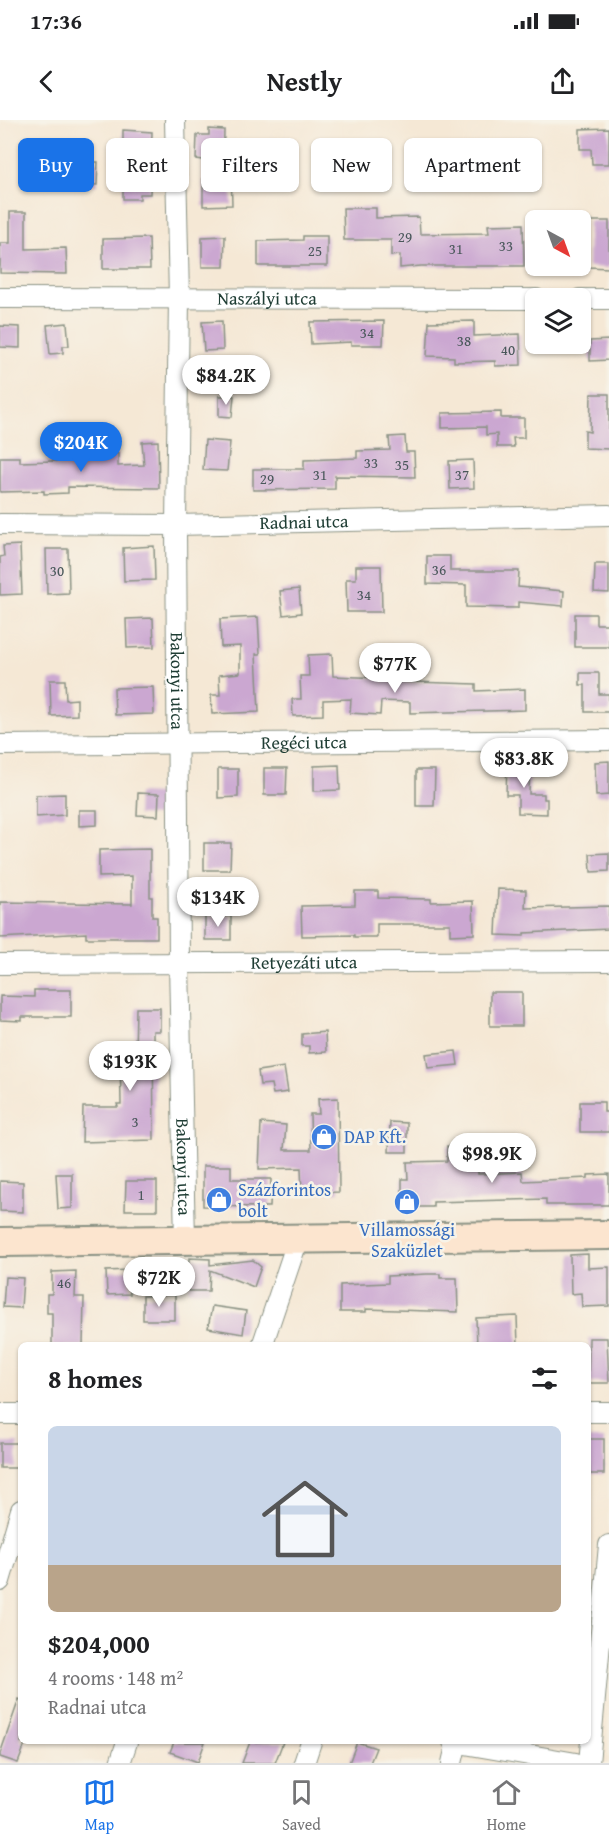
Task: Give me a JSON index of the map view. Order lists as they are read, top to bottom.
{
  "streets": {
    "street": [
      "Naszályi utca",
      "Radnai utca",
      "Bakonyi utca",
      "Regéci utca",
      "Retyezáti utca"
    ]
  },
  "crossings": [
    ["Naszályi utca", "Bakonyi utca"],
    ["Radnai utca", "Bakonyi utca"],
    ["Bakonyi utca", "Regéci utca"],
    ["Bakonyi utca", "Retyezáti utca"]
  ],
  "places": {
    "shop": ["DAP Kft.", "Százforintos bolt", "Villamossági Szaküzlet"]
  },
  "house_numbers": [
    "29",
    "33",
    "31",
    "25",
    "34",
    "38",
    "40",
    "33",
    "35",
    "31",
    "37",
    "29",
    "36",
    "30",
    "34",
    "3",
    "1",
    "46"
  ],
  "north": "bottom right",
  "page": {
    "status": "17:36",
    "header": "Nestly",
    "chip": [
      "Buy",
      "Rent",
      "Filters",
      "New",
      "Apartment"
    ],
    "price": [
      "$84.2K",
      "$204K",
      "$77K",
      "$83.8K",
      "$134K",
      "$193K",
      "$98.9K",
      "$72K"
    ],
    "heading": "8 homes",
    "list": [
      {
        "name": "$204,000",
        "note": "4 rooms · 148 m² · Radnai utca"
      }
    ],
    "tabs": ["Map", "Saved", "Home"]
  }
}
